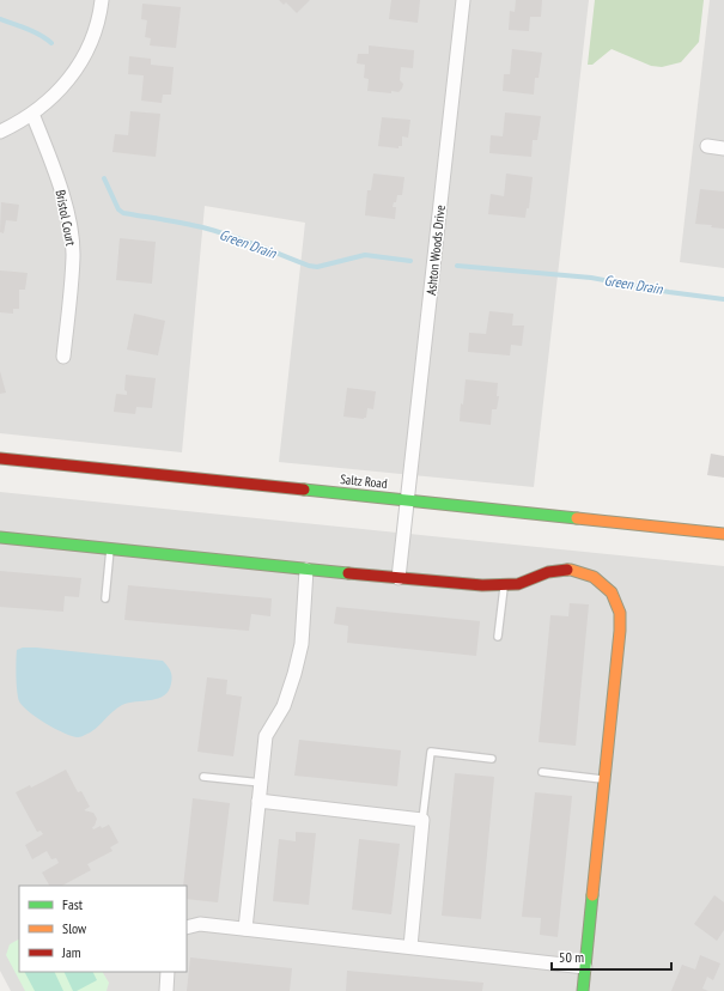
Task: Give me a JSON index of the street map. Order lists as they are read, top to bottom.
{
  "streets": {
    "street": ["Bristol Court", "Ashton Woods Drive", "Saltz Road"]
  },
  "crossings": [
    ["Ashton Woods Drive", "Saltz Road"]
  ],
  "water": ["Green Drain"],
  "legend": ["Fast", "Slow", "Jam"],
  "scale_bar": "50 m"
}
